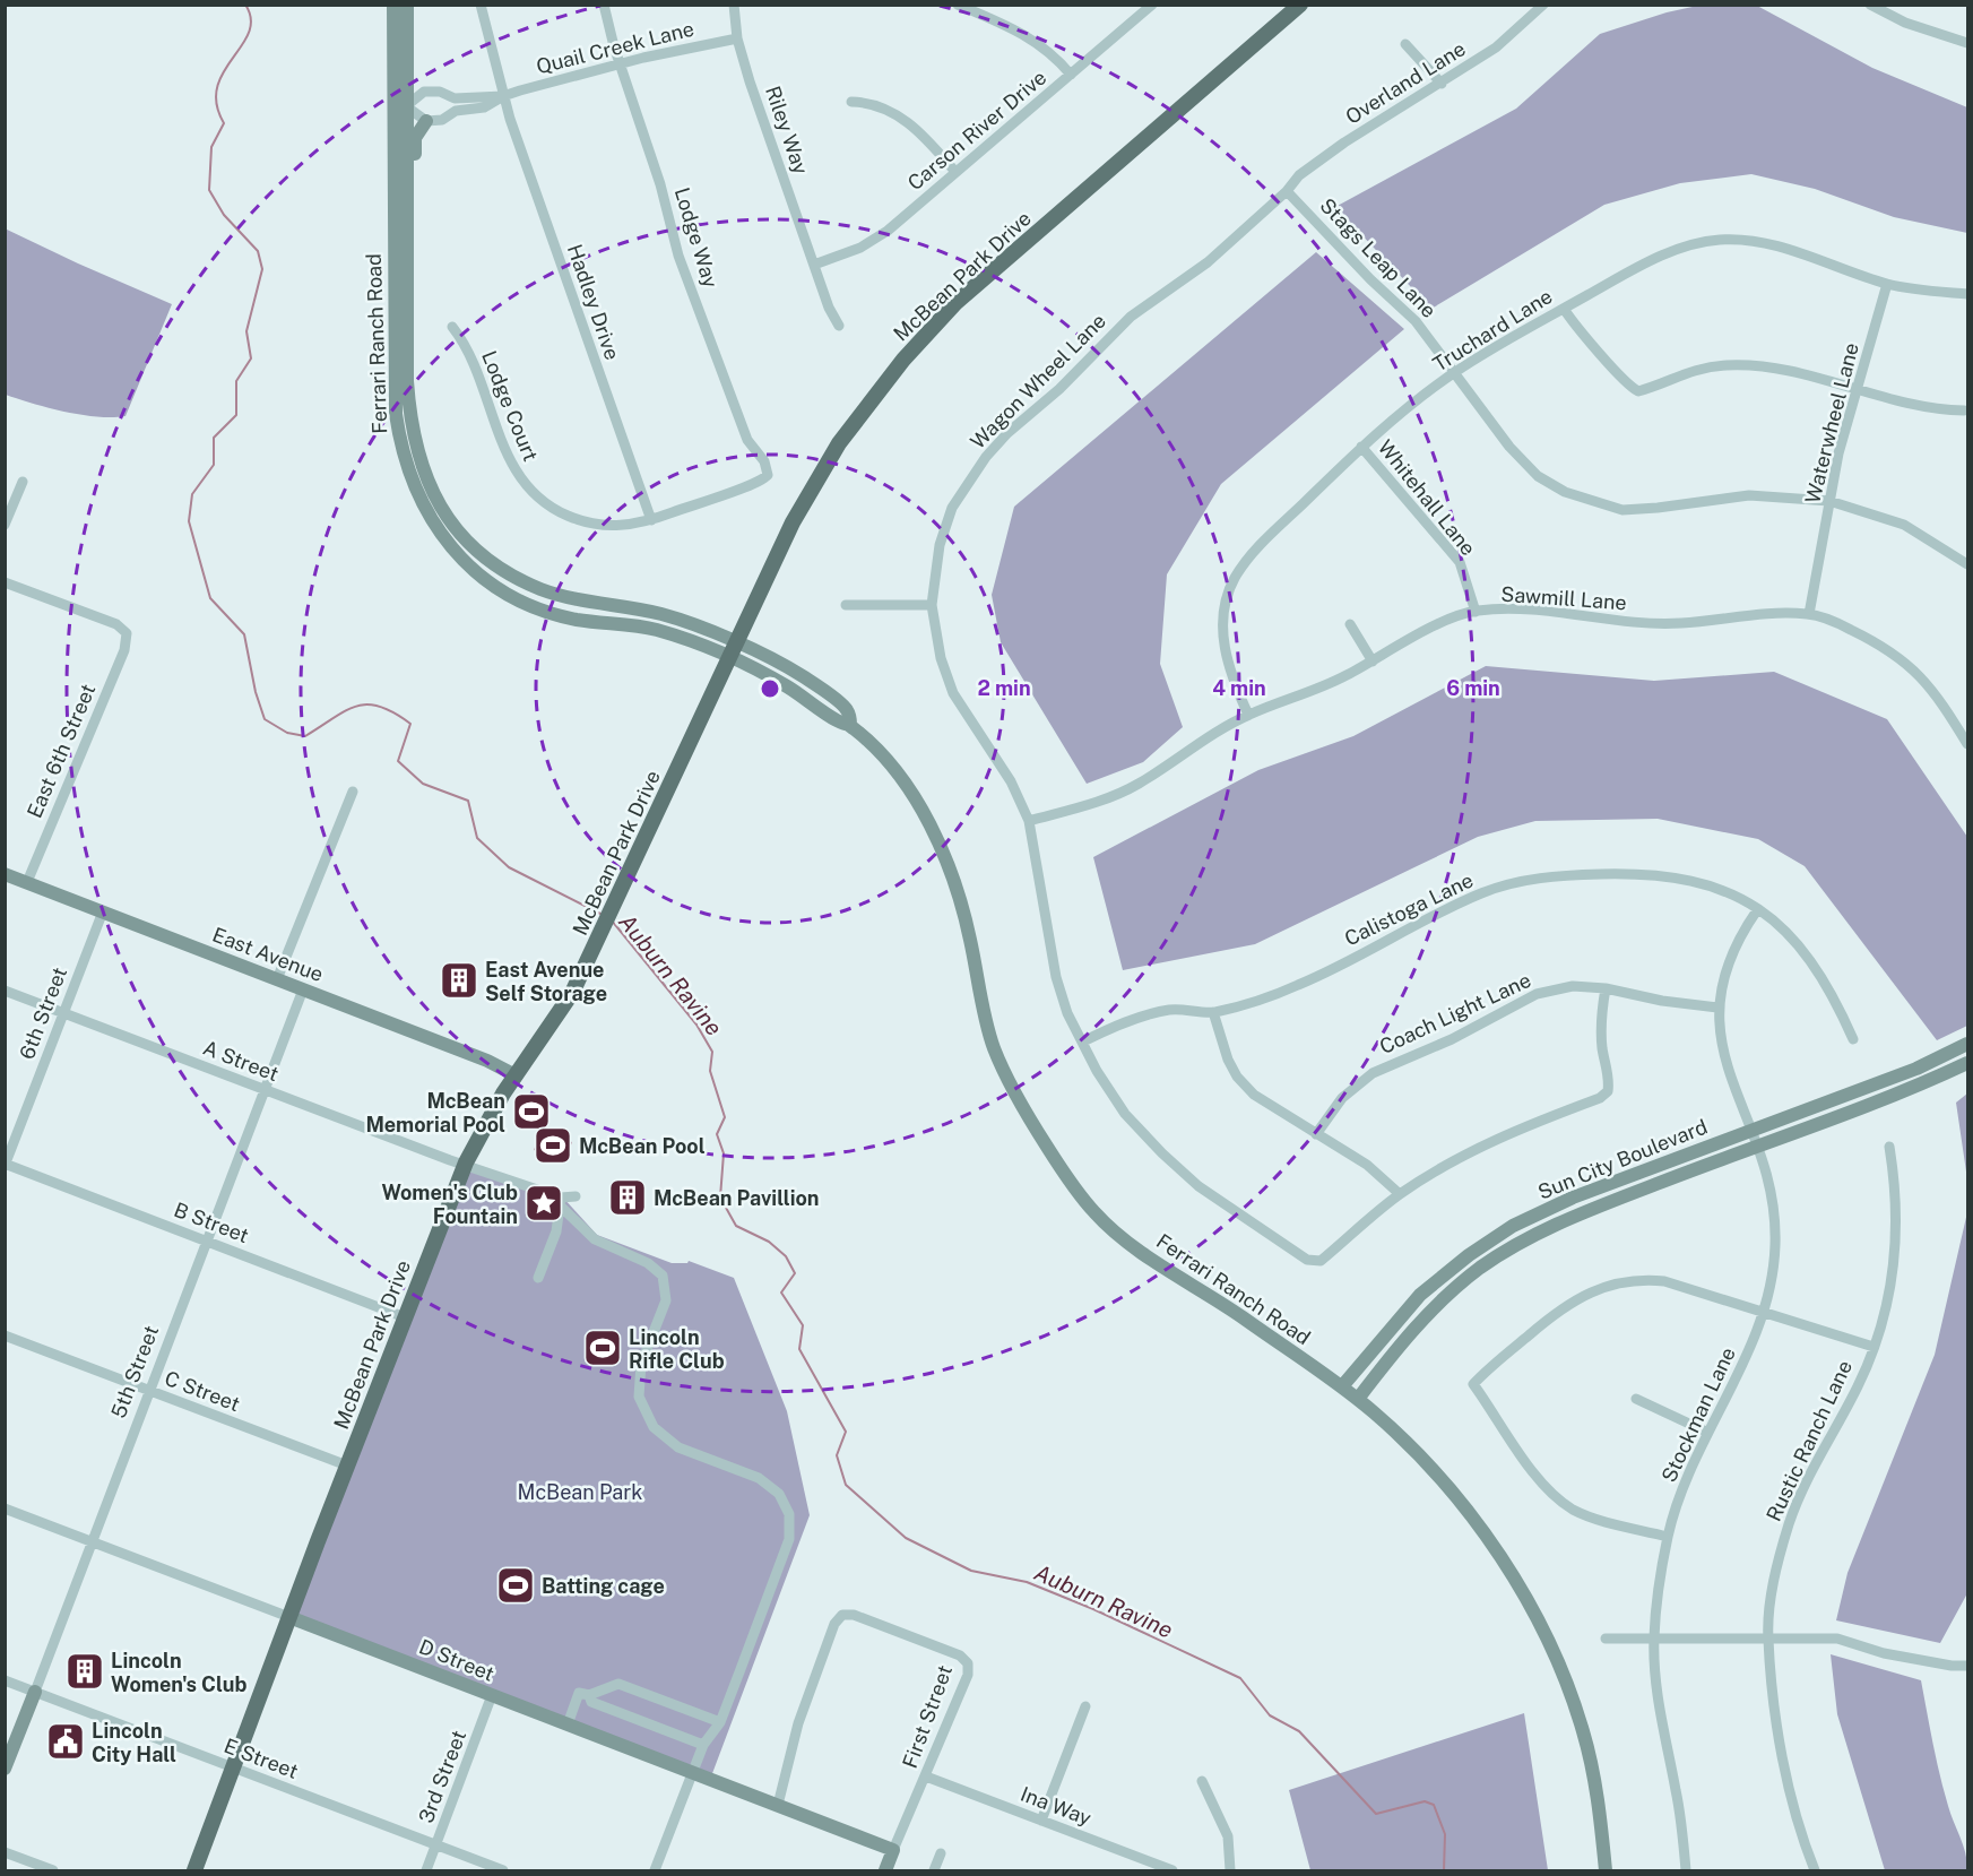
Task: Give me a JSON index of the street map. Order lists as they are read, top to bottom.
{
  "streets": {
    "main road": [
      "McBean Park Drive",
      "Ferrari Ranch Road",
      "East Avenue",
      "Sun City Boulevard",
      "5th Street",
      "D Street",
      "First Street"
    ],
    "street": [
      "Quail Creek Lane",
      "Overland Lane",
      "Riley Way",
      "Carson River Drive",
      "Lodge Way",
      "Stags Leap Lane",
      "Hadley Drive",
      "Truchard Lane",
      "Wagon Wheel Lane",
      "Lodge Court",
      "Waterwheel Lane",
      "Whitehall Lane",
      "Sawmill Lane",
      "East 6th Street",
      "Calistoga Lane",
      "6th Street",
      "Coach Light Lane",
      "A Street",
      "B Street",
      "C Street",
      "Stockman Lane",
      "Rustic Ranch Lane",
      "E Street",
      "3rd Street",
      "Ina Way"
    ]
  },
  "crossings": [
    ["Quail Creek Lane", "Riley Way"],
    ["Quail Creek Lane", "Lodge Way"],
    ["Quail Creek Lane", "Hadley Drive"],
    ["Overland Lane", "Stags Leap Lane"],
    ["Overland Lane", "Wagon Wheel Lane"],
    ["Riley Way", "Carson River Drive"],
    ["Lodge Way", "Lodge Court"],
    ["Stags Leap Lane", "Truchard Lane"],
    ["Stags Leap Lane", "Wagon Wheel Lane"],
    ["Stags Leap Lane", "Waterwheel Lane"],
    ["McBean Park Drive", "Ferrari Ranch Road"],
    ["McBean Park Drive", "East Avenue"],
    ["McBean Park Drive", "A Street"],
    ["McBean Park Drive", "B Street"],
    ["McBean Park Drive", "C Street"],
    ["McBean Park Drive", "D Street"],
    ["McBean Park Drive", "E Street"],
    ["Hadley Drive", "Lodge Court"],
    ["Truchard Lane", "Waterwheel Lane"],
    ["Truchard Lane", "Whitehall Lane"],
    ["Truchard Lane", "Sawmill Lane"],
    ["Ferrari Ranch Road", "Sun City Boulevard"],
    ["Wagon Wheel Lane", "Sawmill Lane"],
    ["Wagon Wheel Lane", "Calistoga Lane"],
    ["Wagon Wheel Lane", "Coach Light Lane"],
    ["Waterwheel Lane", "Sawmill Lane"],
    ["Whitehall Lane", "Sawmill Lane"],
    ["East 6th Street", "East Avenue"],
    ["Calistoga Lane", "Stockman Lane"],
    ["East Avenue", "6th Street"],
    ["East Avenue", "5th Street"],
    ["6th Street", "A Street"],
    ["6th Street", "B Street"],
    ["Coach Light Lane", "Stockman Lane"],
    ["A Street", "5th Street"],
    ["Sun City Boulevard", "Stockman Lane"],
    ["B Street", "5th Street"],
    ["5th Street", "C Street"],
    ["5th Street", "D Street"],
    ["5th Street", "E Street"],
    ["D Street", "First Street"],
    ["D Street", "3rd Street"],
    ["First Street", "Ina Way"],
    ["E Street", "3rd Street"]
  ],
  "water": ["Auburn Ravine"],
  "parks": ["McBean Park"],
  "places": {
    "building": ["East Avenue Self Storage", "McBean Pavillion", "Lincoln Women's Club"],
    "sports": [
      "McBean Memorial Pool",
      "McBean Pool",
      "Lincoln Rifle Club",
      "Batting cage"
    ],
    "place": ["Women's Club Fountain"],
    "public building": ["Lincoln City Hall"]
  },
  "rings": ["2 min", "4 min", "6 min"]
}
